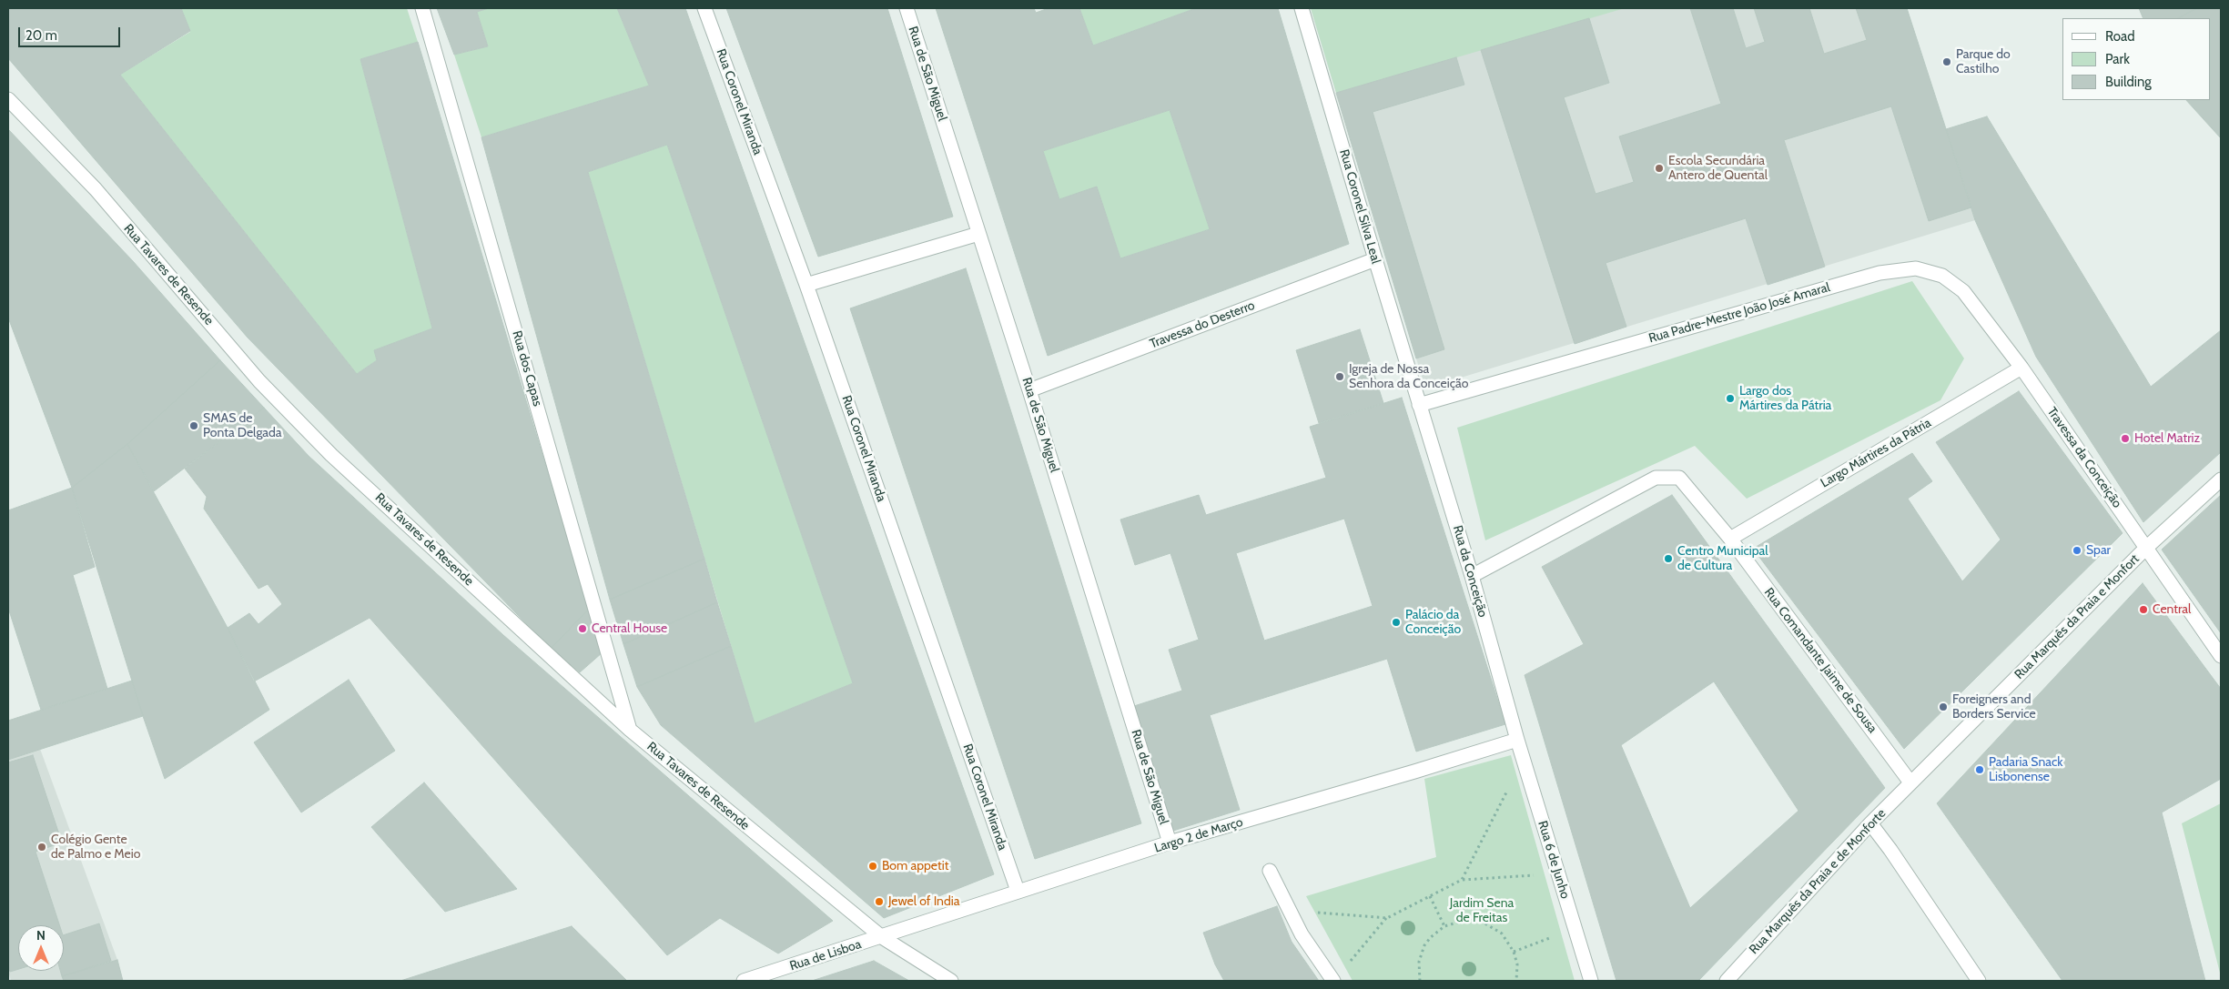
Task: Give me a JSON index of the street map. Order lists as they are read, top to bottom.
{
  "streets": {
    "street": [
      "Rua de São Miguel",
      "Rua Coronel Miranda",
      "Rua Coronel Silva Leal",
      "Rua Tavares de Resende",
      "Rua Padre-Mestre João José Amaral",
      "Travessa do Desterro",
      "Rua dos Capas",
      "Largo Mártires da Pátria",
      "Travessa da Conceição",
      "Rua da Conceição",
      "Rua Marquês da Praia e Monfort",
      "Rua Comandante Jaime de Sousa",
      "Largo 2 de Março",
      "Rua 6 de Junho",
      "Rua Marquês da Praia e de Monforte",
      "Rua de Lisboa"
    ]
  },
  "crossings": [
    ["Rua de São Miguel", "Travessa do Desterro"],
    ["Rua de São Miguel", "Largo 2 de Março"],
    ["Rua Coronel Miranda", "Largo 2 de Março"],
    ["Rua Coronel Silva Leal", "Rua Padre-Mestre João José Amaral"],
    ["Rua Coronel Silva Leal", "Travessa do Desterro"],
    ["Rua Coronel Silva Leal", "Rua da Conceição"],
    ["Rua Tavares de Resende", "Rua dos Capas"],
    ["Rua Tavares de Resende", "Largo 2 de Março"],
    ["Rua Tavares de Resende", "Rua de Lisboa"],
    ["Rua Padre-Mestre João José Amaral", "Largo Mártires da Pátria"],
    ["Rua Padre-Mestre João José Amaral", "Travessa da Conceição"],
    ["Rua Padre-Mestre João José Amaral", "Rua da Conceição"],
    ["Largo Mártires da Pátria", "Travessa da Conceição"],
    ["Largo Mártires da Pátria", "Rua Comandante Jaime de Sousa"],
    ["Travessa da Conceição", "Rua Marquês da Praia e Monfort"],
    ["Rua da Conceição", "Rua Comandante Jaime de Sousa"],
    ["Rua da Conceição", "Largo 2 de Março"],
    ["Rua da Conceição", "Rua 6 de Junho"],
    ["Rua Marquês da Praia e Monfort", "Rua Comandante Jaime de Sousa"],
    ["Rua Marquês da Praia e Monfort", "Rua Marquês da Praia e de Monforte"],
    ["Rua Comandante Jaime de Sousa", "Rua Marquês da Praia e de Monforte"],
    ["Largo 2 de Março", "Rua 6 de Junho"],
    ["Largo 2 de Março", "Rua de Lisboa"]
  ],
  "parks": ["Jardim Sena de Freitas"],
  "places": [
    "Parque do Castilho",
    "Escola Secundária Antero de Quental",
    "Igreja de Nossa Senhora da Conceição",
    "Largo dos Mártires da Pátria",
    "SMAS de Ponta Delgada",
    "Hotel Matriz",
    "Spar",
    "Centro Municipal de Cultura",
    "Central",
    "Palácio da Conceição",
    "Central House",
    "Foreigners and Borders Service",
    "Padaria Snack Lisbonense",
    "Colégio Gente de Palmo e Meio",
    "Bom appetit",
    "Jewel of India"
  ],
  "legend": ["Road", "Park", "Building"],
  "scale_bar": "20 m",
  "north": "top"
}
